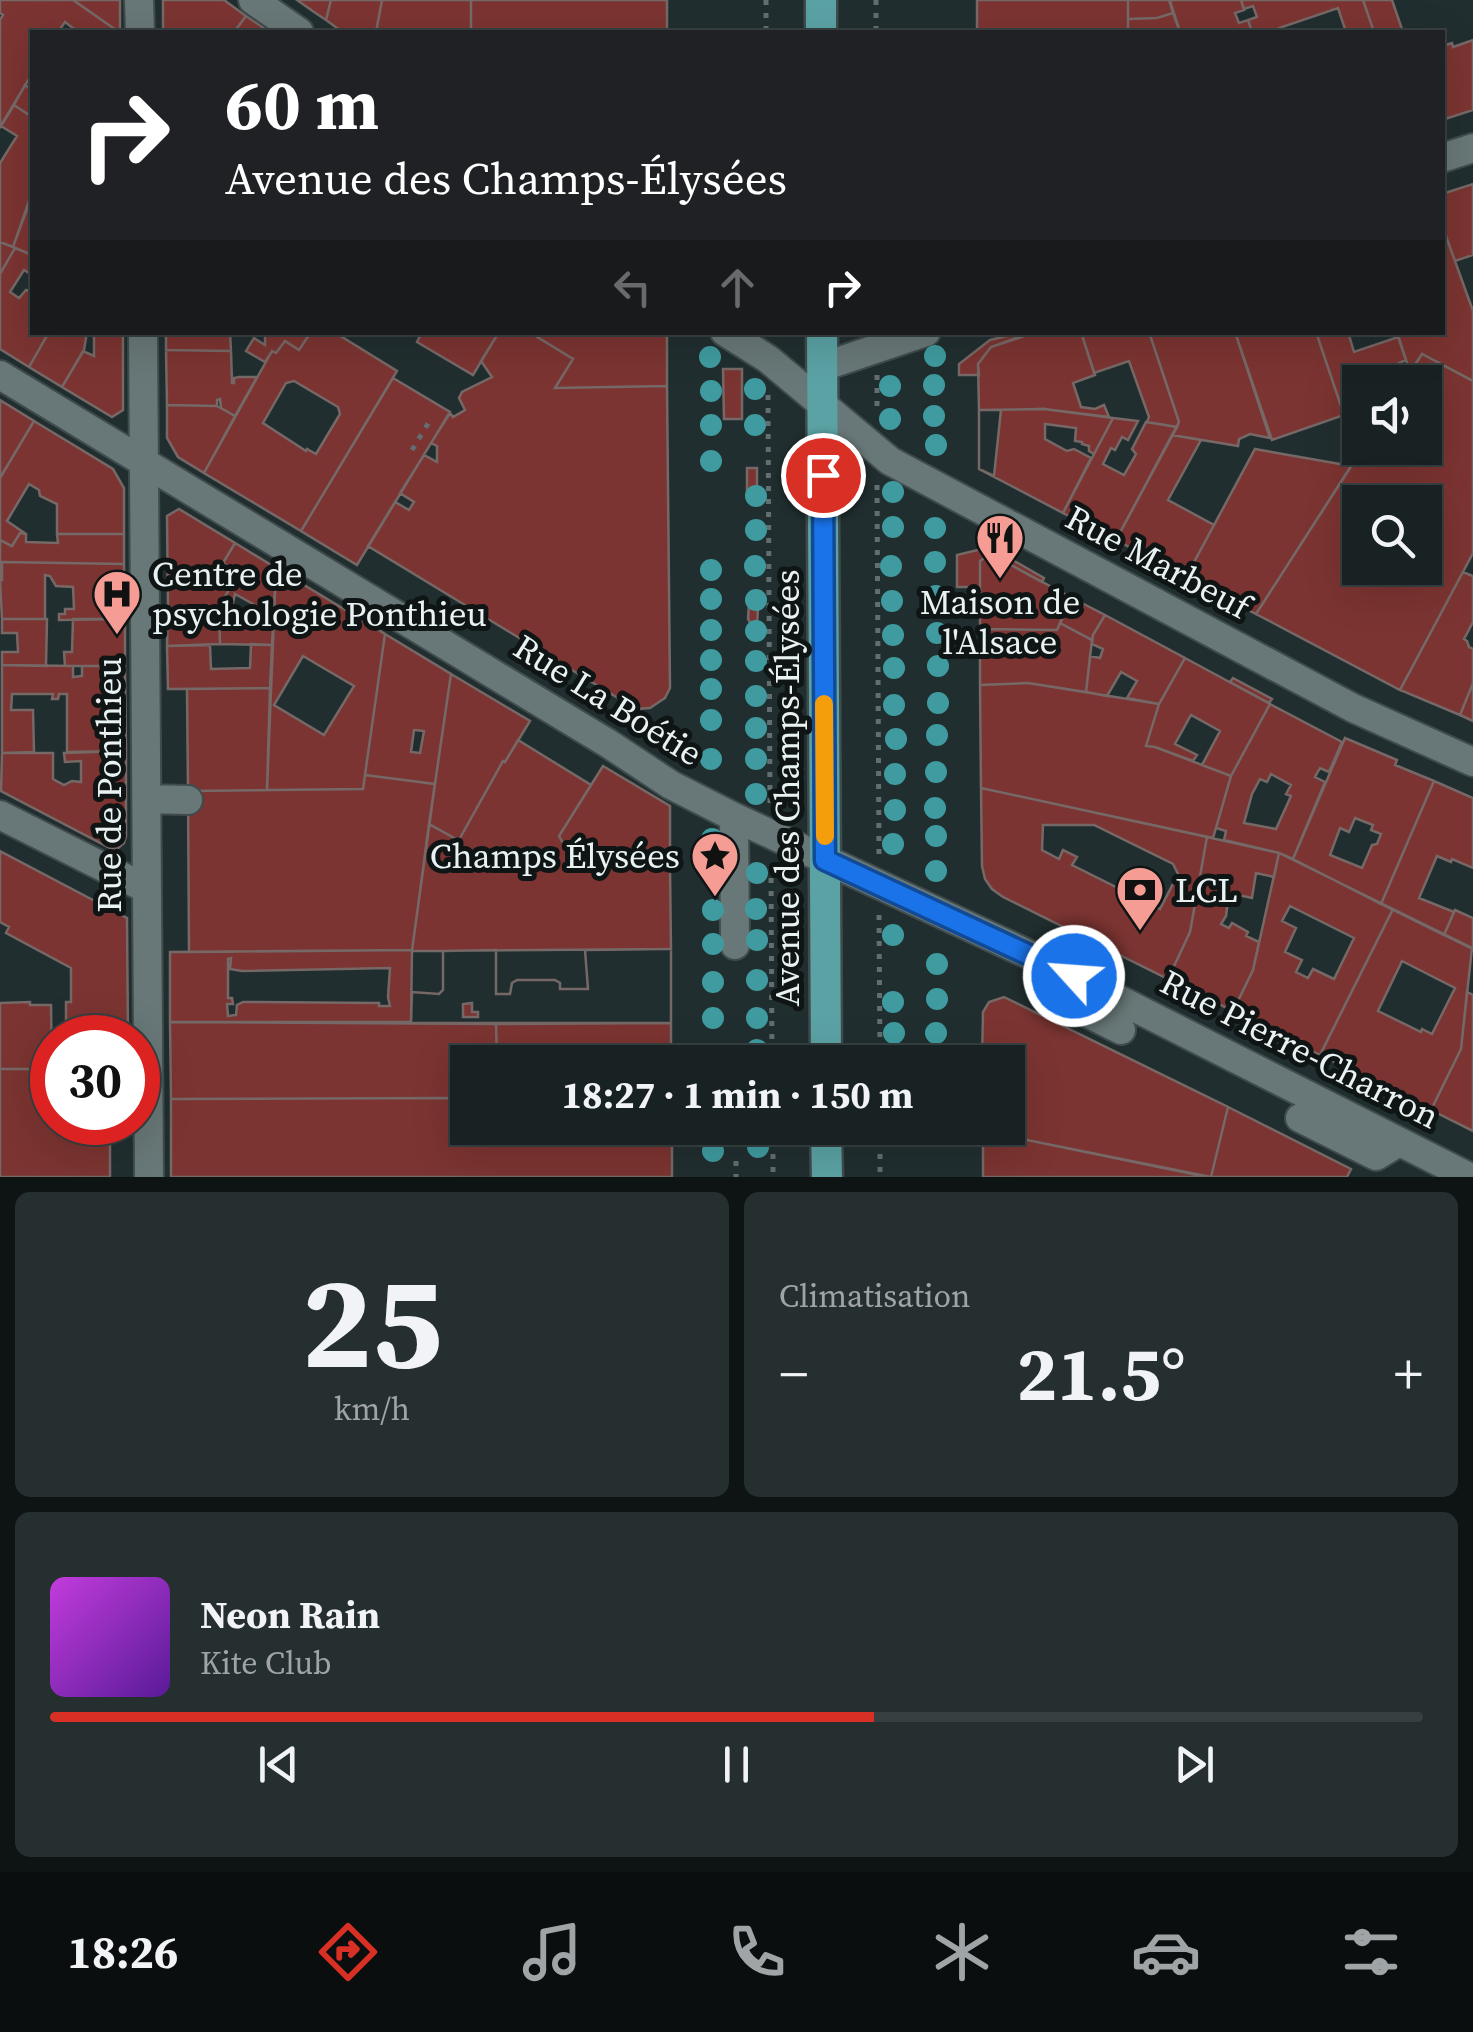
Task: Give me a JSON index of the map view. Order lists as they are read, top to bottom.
{
  "streets": {
    "main road": ["Avenue des Champs-Élysées"],
    "street": [
      "Rue Marbeuf",
      "Rue La Boétie",
      "Rue de Ponthieu",
      "Rue Pierre-Charron"
    ]
  },
  "crossings": [
    ["Rue Marbeuf", "Avenue des Champs-Élysées"],
    ["Rue La Boétie", "Rue de Ponthieu"],
    ["Rue La Boétie", "Avenue des Champs-Élysées"],
    ["Rue La Boétie", "Rue Pierre-Charron"],
    ["Avenue des Champs-Élysées", "Rue Pierre-Charron"]
  ],
  "places": {
    "restaurant": ["Maison de l'Alsace"],
    "hospital": ["Centre de psychologie Ponthieu"],
    "place": ["Champs Élysées"],
    "bank": ["LCL"]
  },
  "page": {
    "turn": ["60 m", "Avenue des Champs-Élysées"],
    "limit": "30",
    "trip": "18:27 · 1 min · 150 m",
    "tile": [
      ["25", "km/h"],
      "Climatisation"
    ],
    "heat": ["−", "21.5°", "+"],
    "song": ["Neon Rain", "Kite Club"],
    "tabs": "18:26"
  }
}
